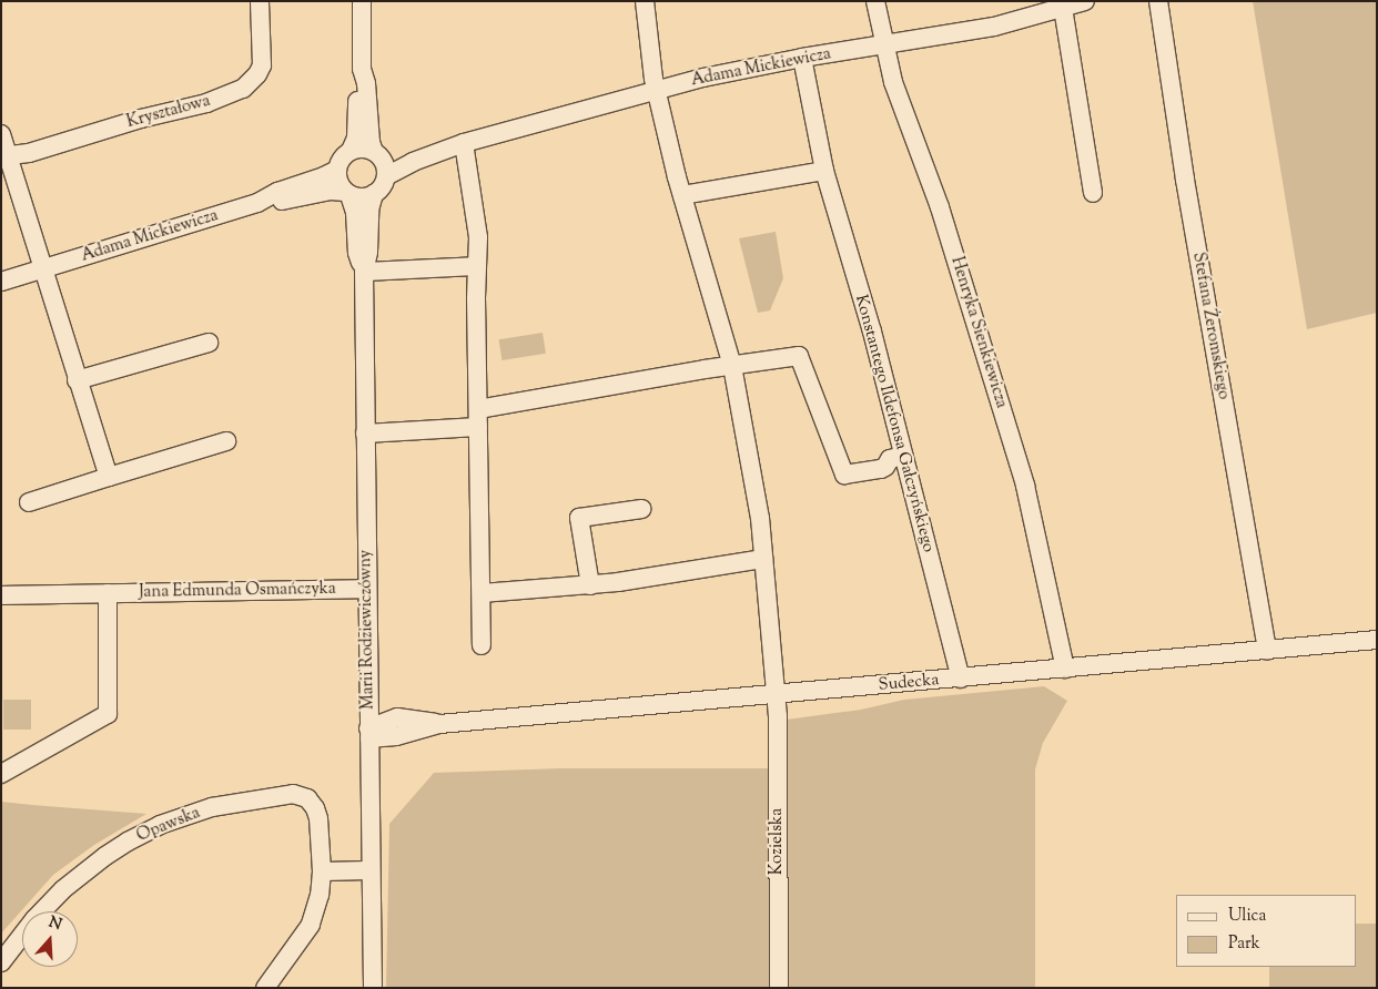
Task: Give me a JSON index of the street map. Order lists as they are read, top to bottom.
{
  "streets": {
    "street": [
      "Adama Mickiewicza",
      "Kryształowa",
      "Stefana Żeromskiego",
      "Henryka Sienkiewicza",
      "Konstantego Ildefonsa Gałczyńskiego",
      "Jana Edmunda Osmańczyka",
      "Marii Rodziewiczówny",
      "Sudecka",
      "Opawska",
      "Kozielska"
    ]
  },
  "crossings": [
    ["Adama Mickiewicza", "Henryka Sienkiewicza"],
    ["Adama Mickiewicza", "Konstantego Ildefonsa Gałczyńskiego"],
    ["Adama Mickiewicza", "Marii Rodziewiczówny"],
    ["Stefana Żeromskiego", "Sudecka"],
    ["Henryka Sienkiewicza", "Sudecka"],
    ["Konstantego Ildefonsa Gałczyńskiego", "Sudecka"],
    ["Jana Edmunda Osmańczyka", "Marii Rodziewiczówny"],
    ["Marii Rodziewiczówny", "Sudecka"],
    ["Sudecka", "Kozielska"]
  ],
  "legend": ["Ulica", "Park"],
  "north": "top"
}
